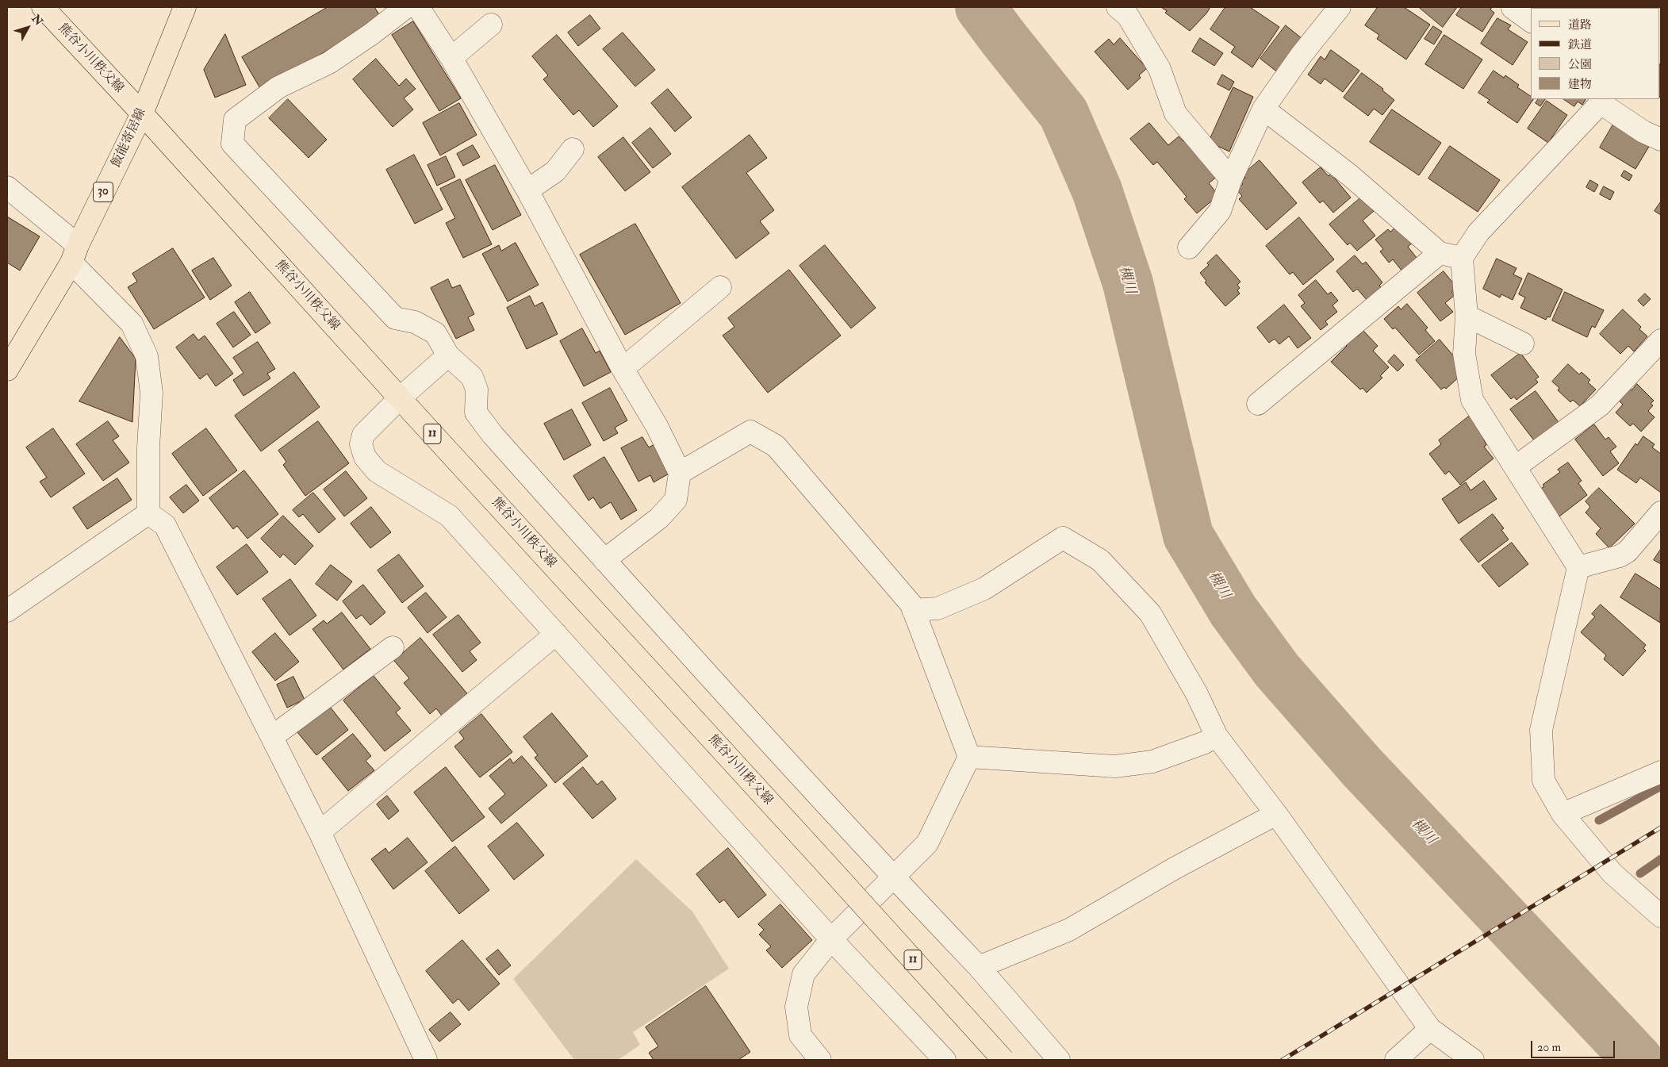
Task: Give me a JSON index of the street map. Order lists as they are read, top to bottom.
{
  "streets": {
    "main road": [
      "熊谷小川秩父線",
      "飯能寄居線",
      "30",
      "11"
    ]
  },
  "crossings": [
    ["熊谷小川秩父線", "飯能寄居線"]
  ],
  "water": ["槻川"],
  "legend": [
    "道路",
    "鉄道",
    "公園",
    "建物"
  ],
  "scale_bar": "20 m",
  "north": "top right"
}
